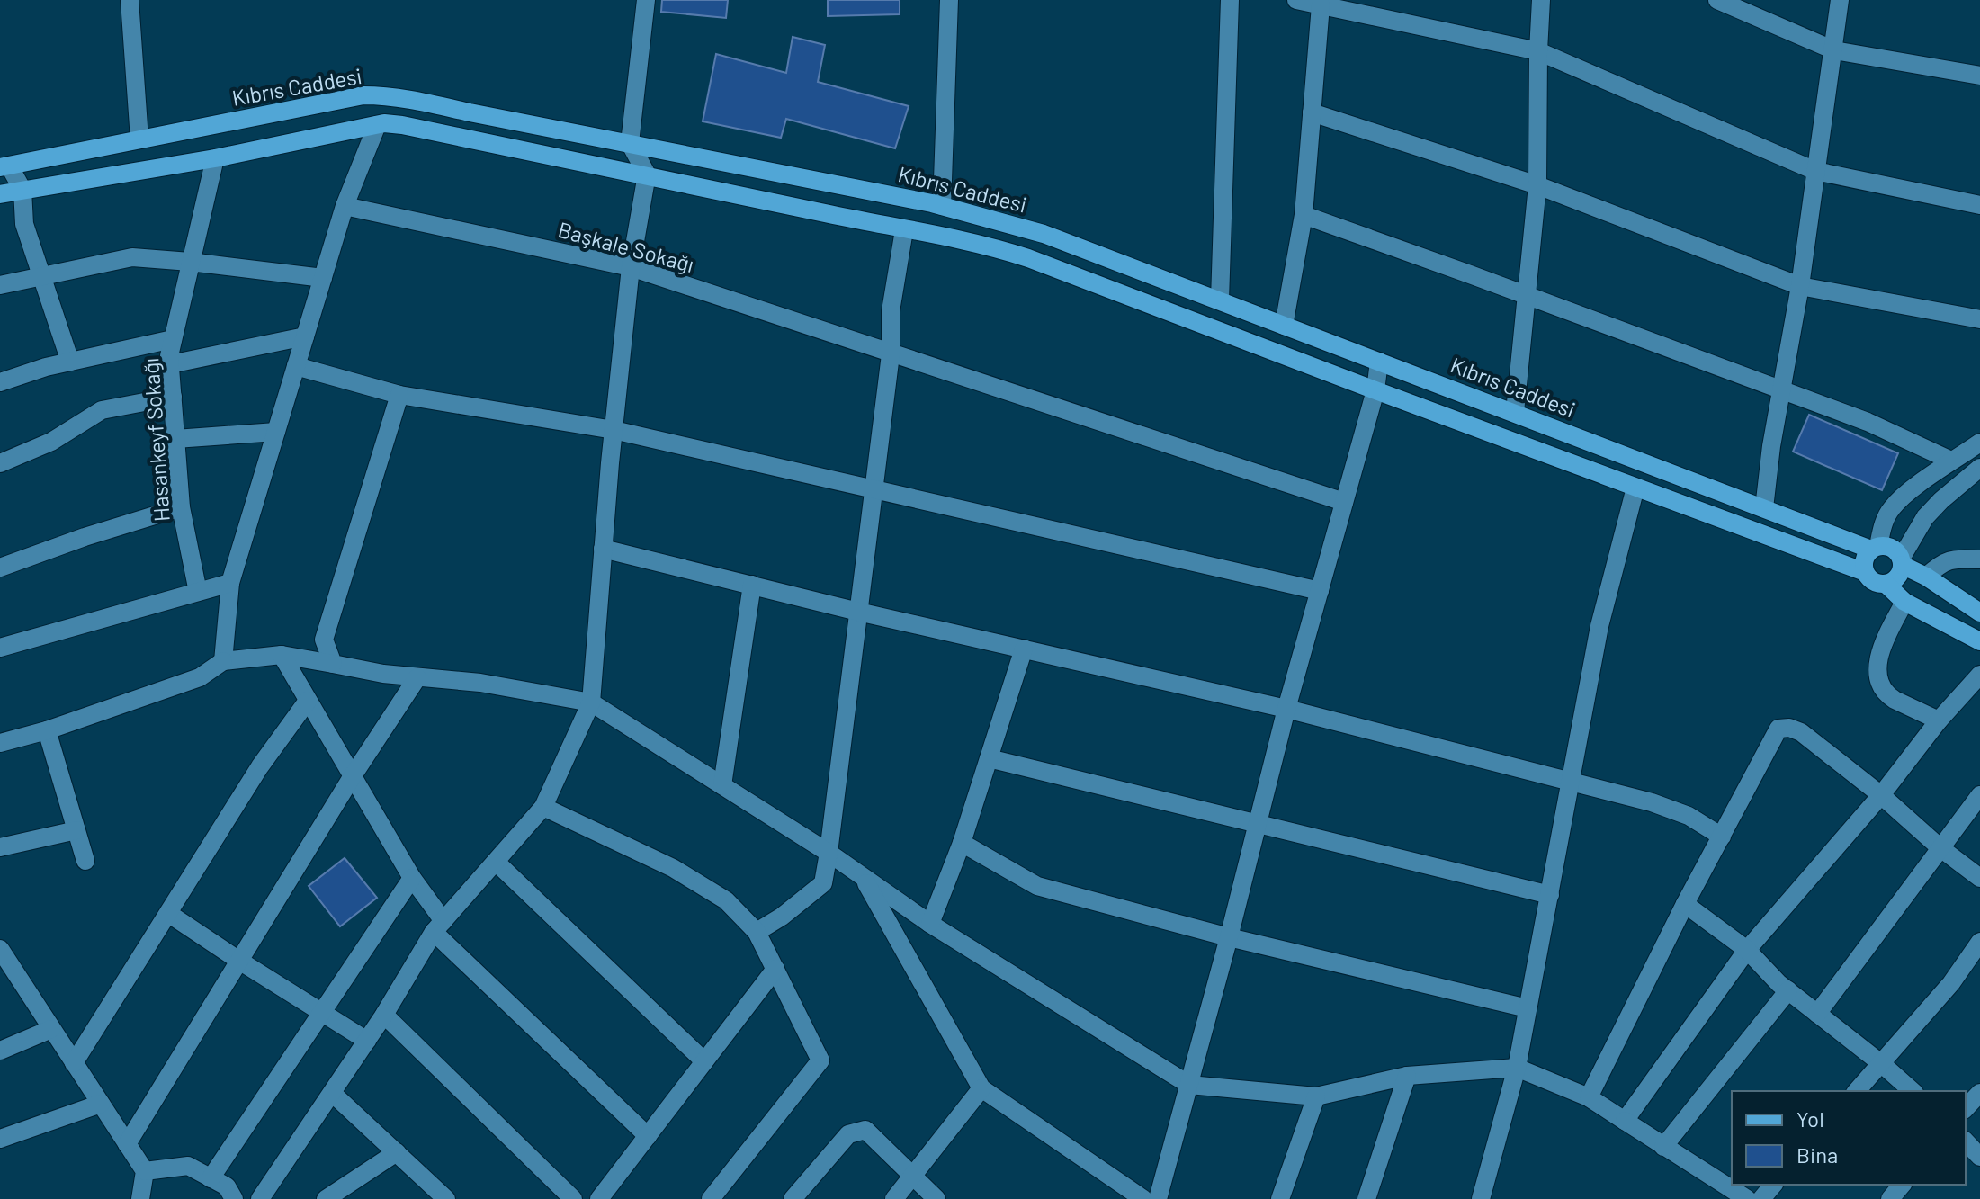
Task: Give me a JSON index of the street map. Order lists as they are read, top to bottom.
{
  "streets": {
    "main road": ["Kıbrıs Caddesi"],
    "street": ["Başkale Sokağı", "Hasankeyf Sokağı"]
  },
  "legend": ["Yol", "Bina"]
}
